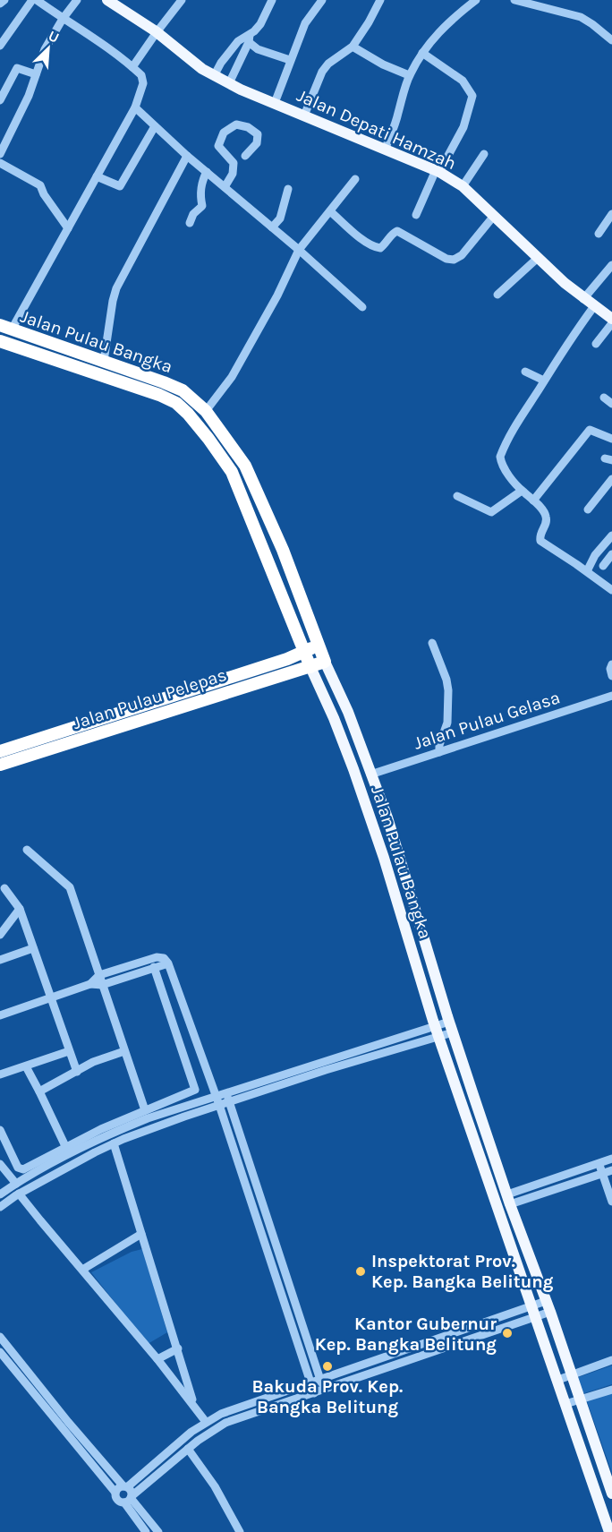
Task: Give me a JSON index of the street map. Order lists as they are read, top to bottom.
{
  "streets": {
    "highway": ["Jalan Pulau Bangka", "Jalan Pulau Pelepas"],
    "main road": ["Jalan Depati Hamzah"],
    "street": ["Jalan Pulau Gelasa"]
  },
  "crossings": [
    ["Jalan Pulau Bangka", "Jalan Pulau Pelepas"],
    ["Jalan Pulau Bangka", "Jalan Pulau Gelasa"]
  ],
  "places": ["Inspektorat Prov. Kep. Bangka Belitung", "Kantor Gubernur Kep. Bangka Belitung", "Bakuda Prov. Kep. Bangka Belitung"],
  "north": "top right"
}
